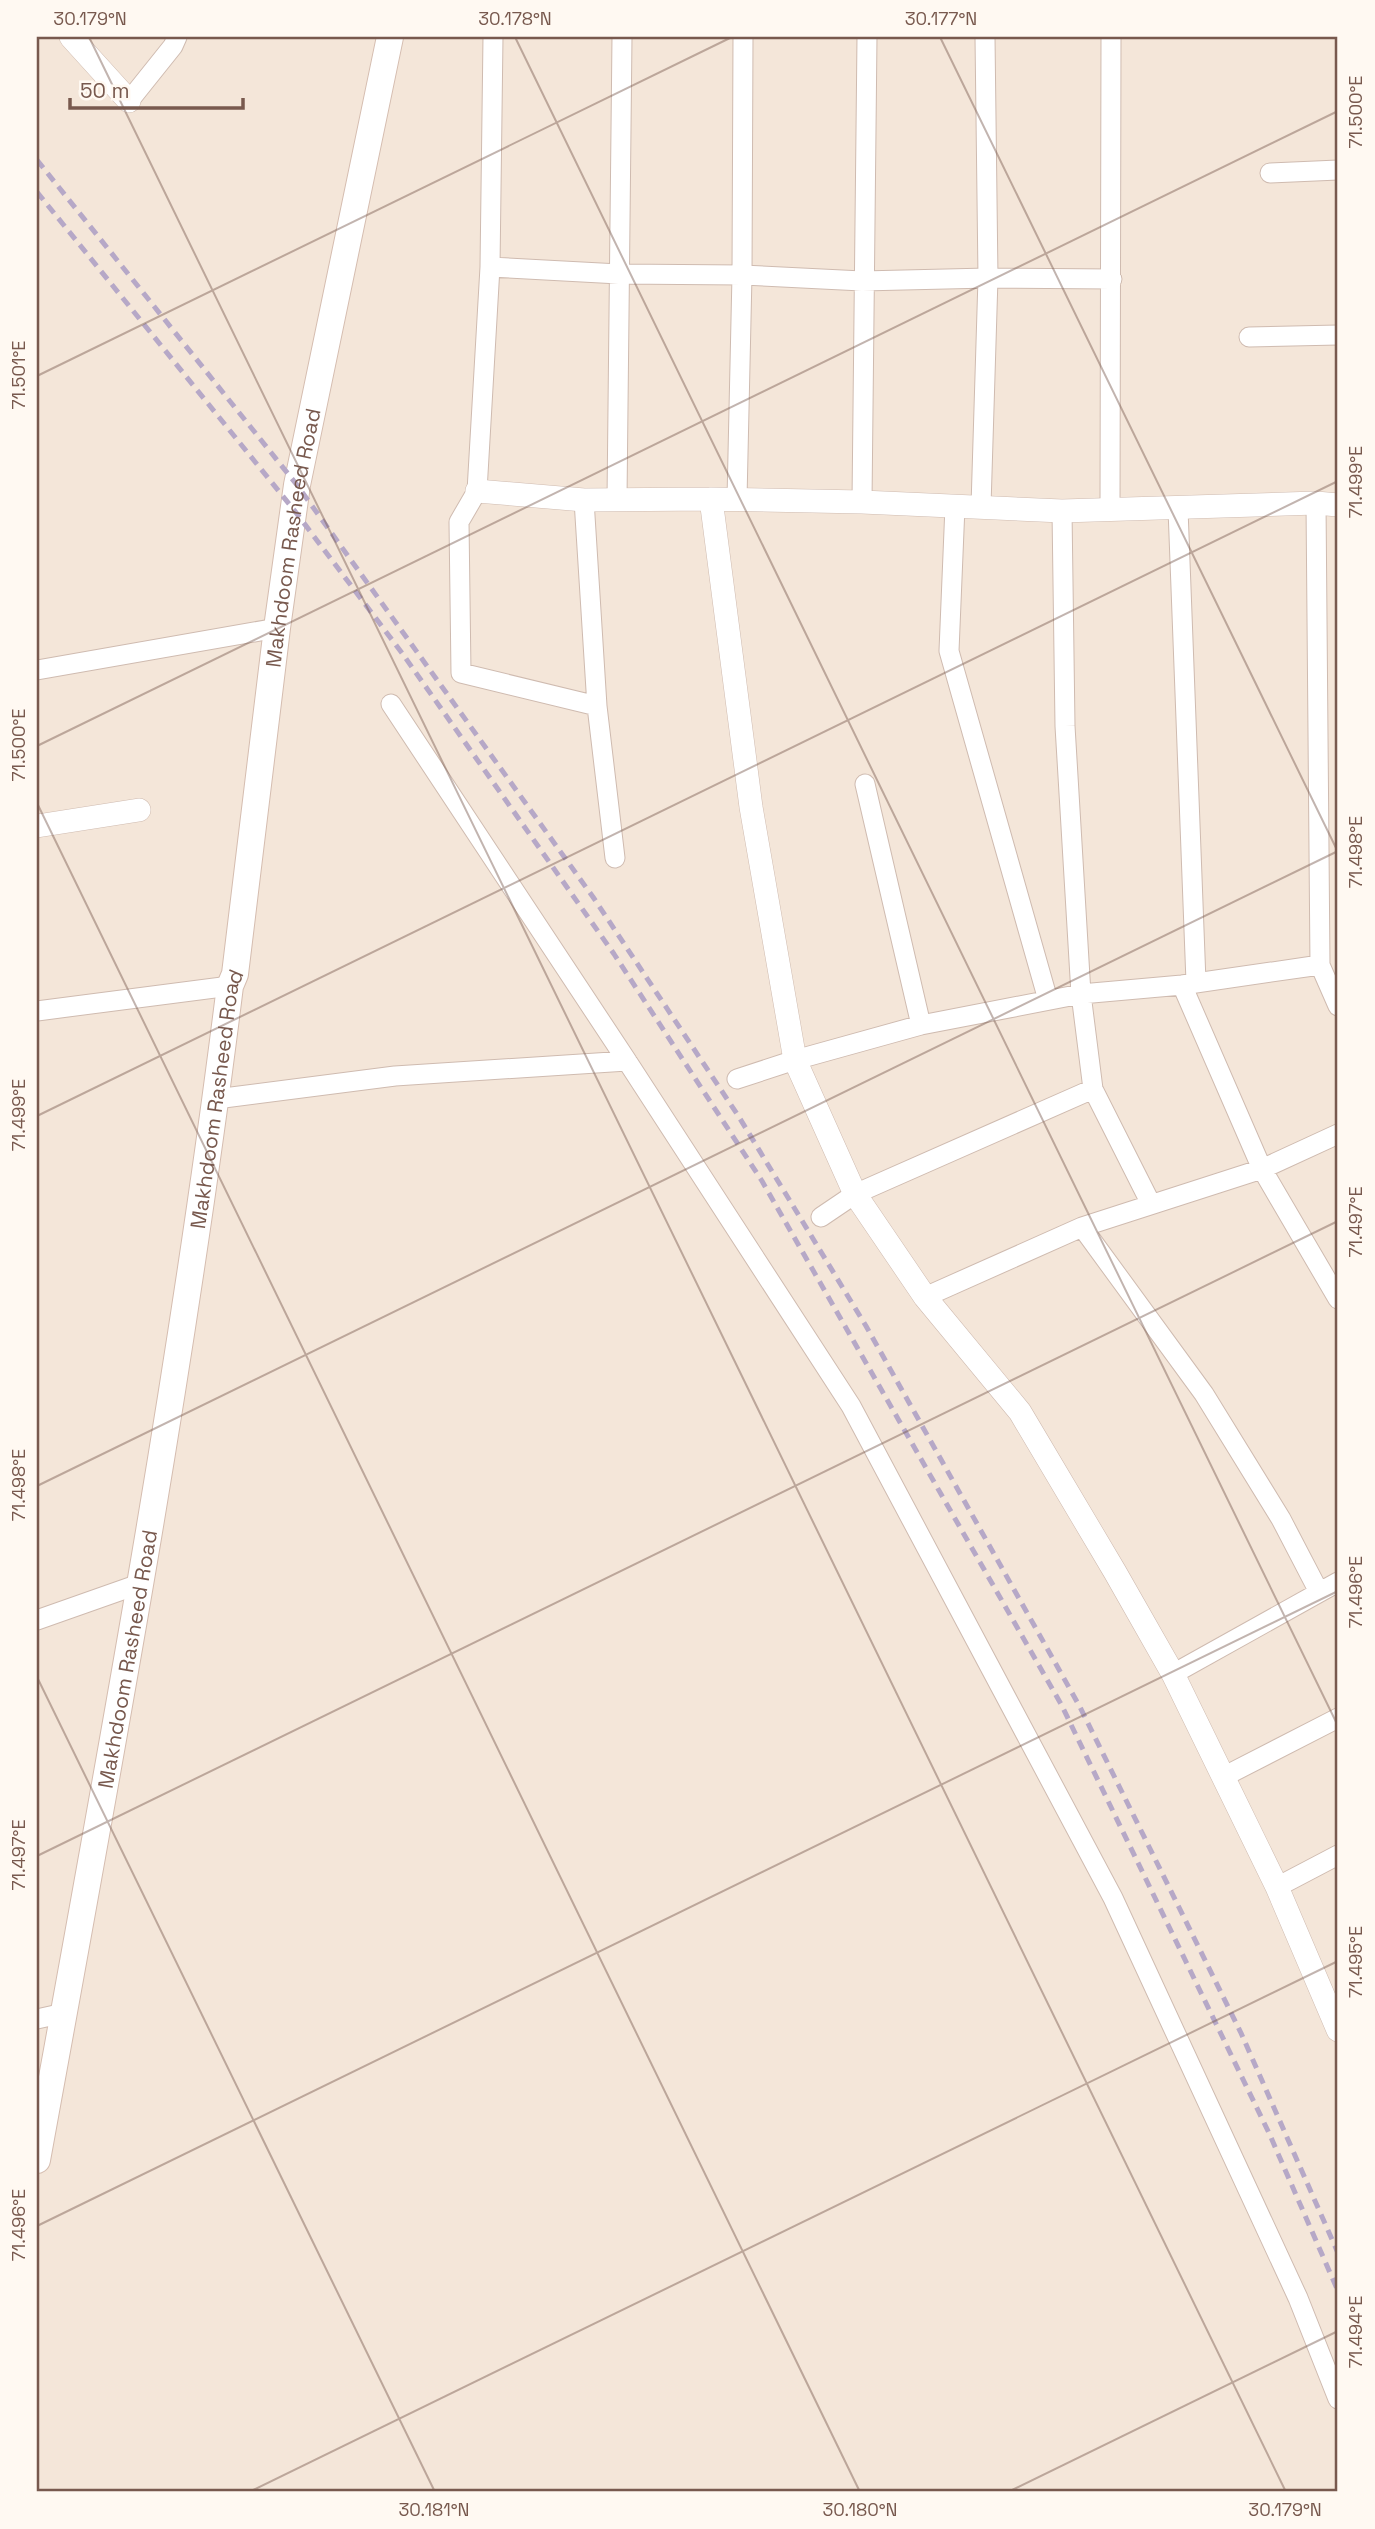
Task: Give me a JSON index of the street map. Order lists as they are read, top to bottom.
{
  "streets": {
    "main road": ["Makhdoom Rasheed Road"]
  },
  "scale_bar": "50 m",
  "coordinates": [
    "30.179°N",
    "30.178°N",
    "30.177°N",
    "71.500°E",
    "71.501°E",
    "71.499°E",
    "71.498°E",
    "71.497°E",
    "71.496°E",
    "71.495°E",
    "71.494°E",
    "30.181°N",
    "30.180°N"
  ]
}
